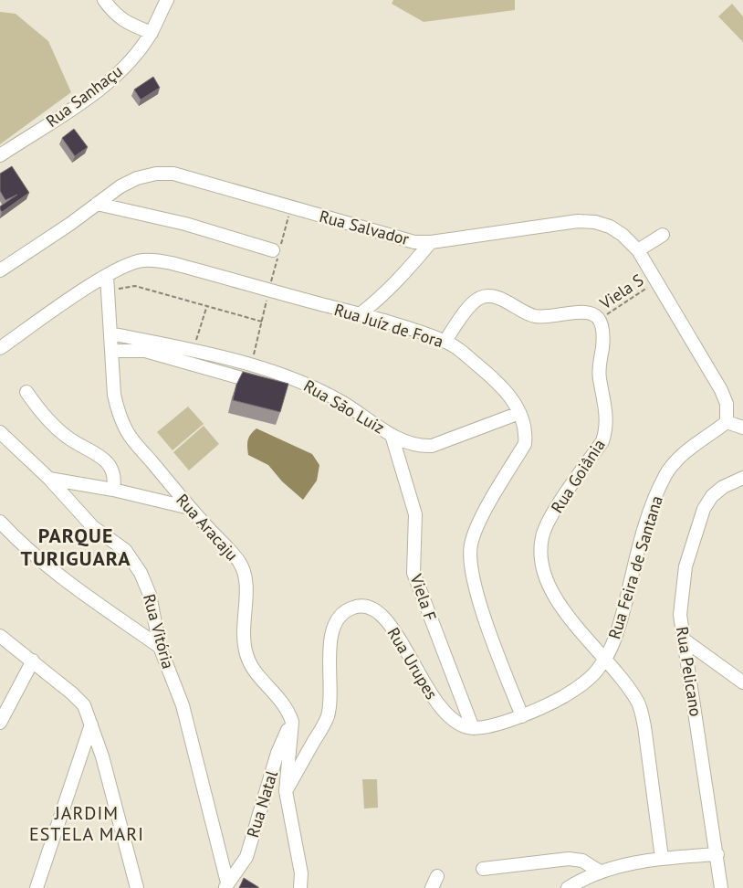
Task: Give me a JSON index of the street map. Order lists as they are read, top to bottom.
{
  "streets": {
    "street": [
      "Rua Sanhaçu",
      "Rua Salvador",
      "Rua Juíz de Fora",
      "Rua São Luiz",
      "Rua Goiânia",
      "Rua Aracaju",
      "Rua Feira de Santana",
      "Viela F",
      "Rua Vitória",
      "Rua Urupes",
      "Rua Pelicano",
      "Rua Natal"
    ],
    "path": ["Viela S"]
  },
  "crossings": [
    ["Rua Salvador", "Viela S"],
    ["Rua Salvador", "Rua Feira de Santana"],
    ["Viela S", "Rua Goiânia"],
    ["Rua Juíz de Fora", "Rua São Luiz"],
    ["Rua Juíz de Fora", "Rua Aracaju"],
    ["Rua São Luiz", "Rua Aracaju"],
    ["Rua São Luiz", "Viela F"],
    ["Rua Goiânia", "Rua Feira de Santana"],
    ["Rua Aracaju", "Rua Urupes"],
    ["Rua Aracaju", "Rua Natal"],
    ["Viela F", "Rua Urupes"],
    ["Rua Vitória", "Rua Natal"]
  ],
  "districts": ["PARQUE TURIGUARA", "JARDIM ESTELA MARI"]
}
